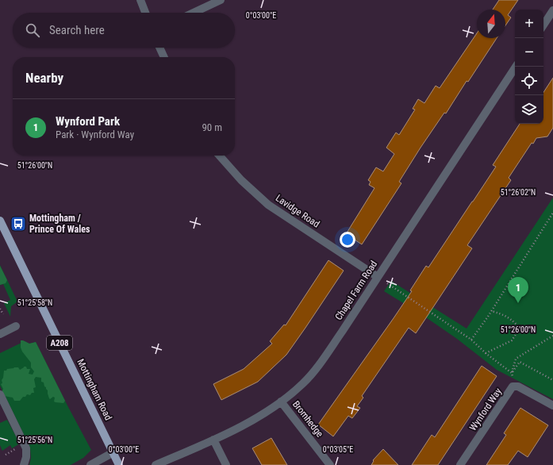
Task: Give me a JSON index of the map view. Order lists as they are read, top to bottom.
{
  "streets": {
    "main road": ["A208", "Mottingham Road"],
    "street": [
      "Lavidge Road",
      "Chapel Farm Road",
      "Wynford Way",
      "Bromhedge"
    ]
  },
  "crossings": [
    ["Lavidge Road", "Chapel Farm Road"],
    ["Chapel Farm Road", "Bromhedge"]
  ],
  "places": {
    "bus stop": ["Mottingham / Prince Of Wales"]
  },
  "north": "top",
  "page": {
    "map_buttons": ["+", "−"],
    "search": "Search here",
    "heading": "Nearby",
    "list": [
      {
        "mark": "1",
        "name": "Wynford Park",
        "note": "Park · Wynford Way",
        "value": "90 m"
      }
    ],
    "pins": "1"
  },
  "coordinates": [
    "0°03'00\"E",
    "51°26'00\"N",
    "51°26'02\"N",
    "51°25'58\"N",
    "51°25'56\"N",
    "0°03'05\"E"
  ]
}
